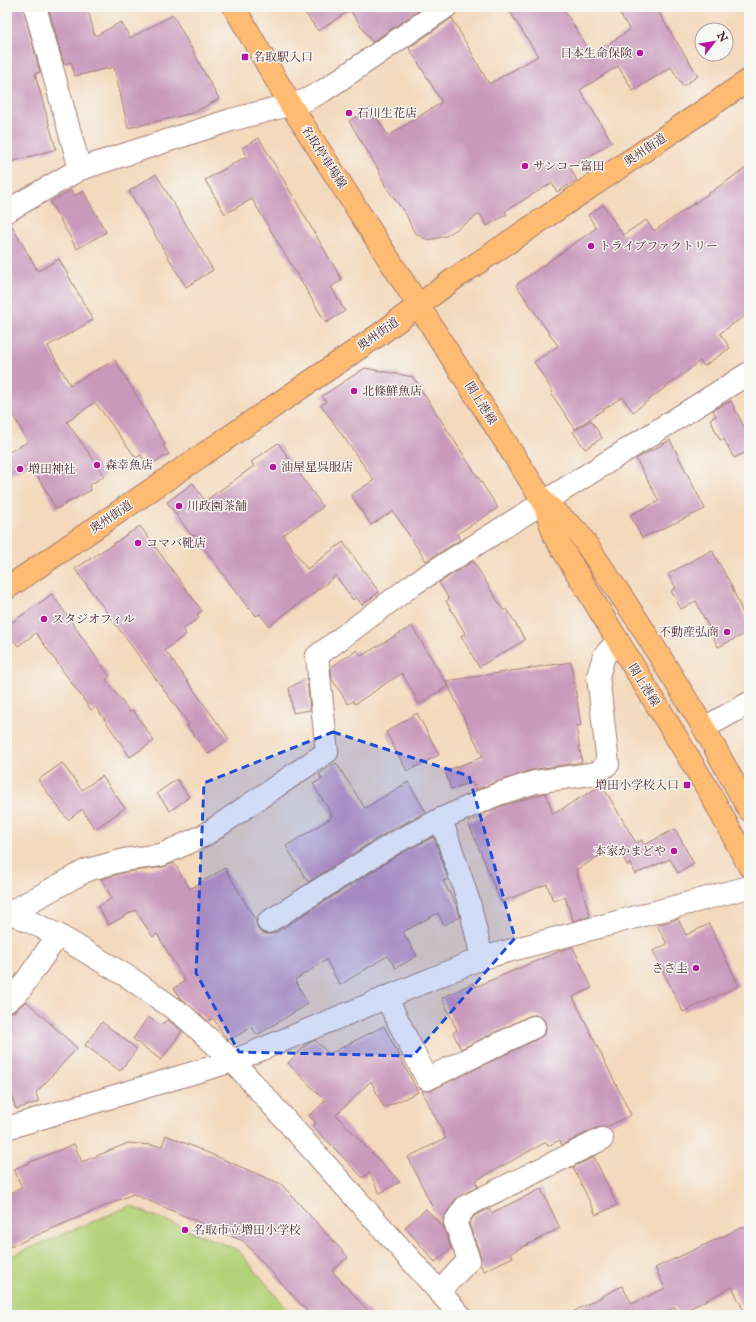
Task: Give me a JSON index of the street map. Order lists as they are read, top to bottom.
{
  "streets": {
    "main road": ["奥州街道", "名取停車場線", "閖上港線"]
  },
  "crossings": [
    ["奥州街道", "名取停車場線"],
    ["奥州街道", "閖上港線"],
    ["名取停車場線", "閖上港線"]
  ],
  "places": {
    "other": [
      "日本生命保険",
      "石川生花店",
      "サンコー富田",
      "トライブファクトリー",
      "北條鮮魚店",
      "森幸魚店",
      "油屋星呉服店",
      "増田神社",
      "川政園茶舗",
      "コマバ靴店",
      "スタジオフィル",
      "不動産弘商",
      "本家かまどや",
      "ささ圭",
      "名取市立増田小学校"
    ],
    "transit": ["名取駅入口", "増田小学校入口"]
  },
  "north": "top right"
}
